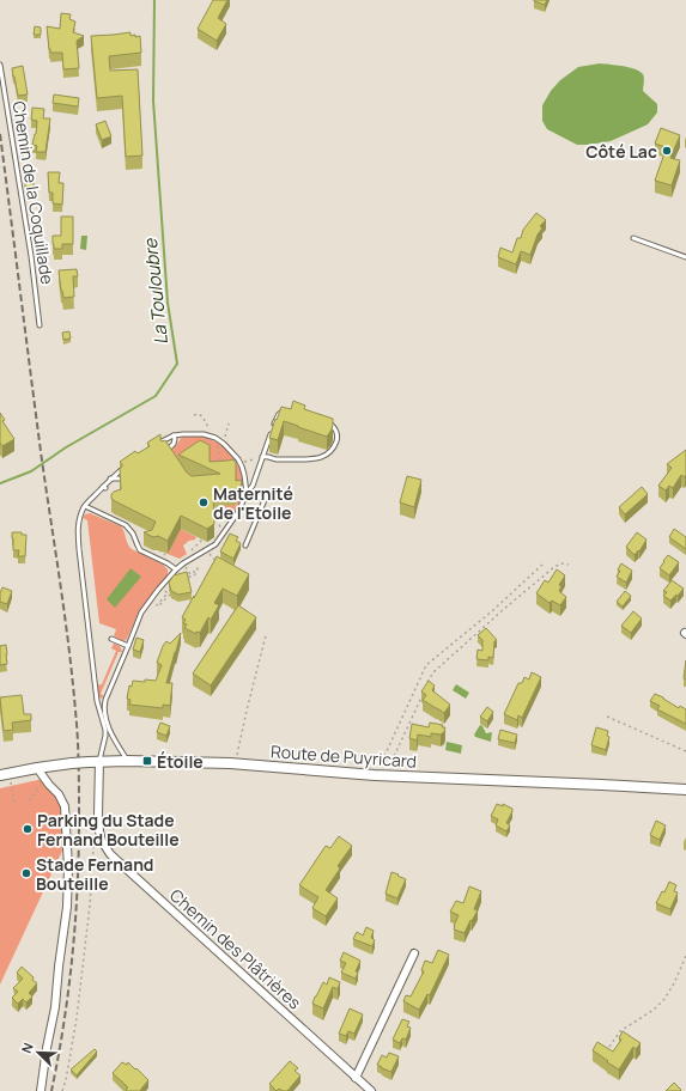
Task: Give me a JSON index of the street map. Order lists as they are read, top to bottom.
{
  "streets": {
    "main road": ["Route de Puyricard"],
    "street": ["Chemin des Plâtrières"],
    "lane": ["Chemin de la Coquillade"]
  },
  "crossings": [
    ["Route de Puyricard", "Chemin des Plâtrières"]
  ],
  "water": ["La Touloubre"],
  "places": {
    "other": [
      "Côté Lac",
      "Maternité de l'Etoile",
      "Parking du Stade Fernand Bouteille",
      "Stade Fernand Bouteille"
    ],
    "transit": ["Étoile"]
  },
  "north": "top left"
}
